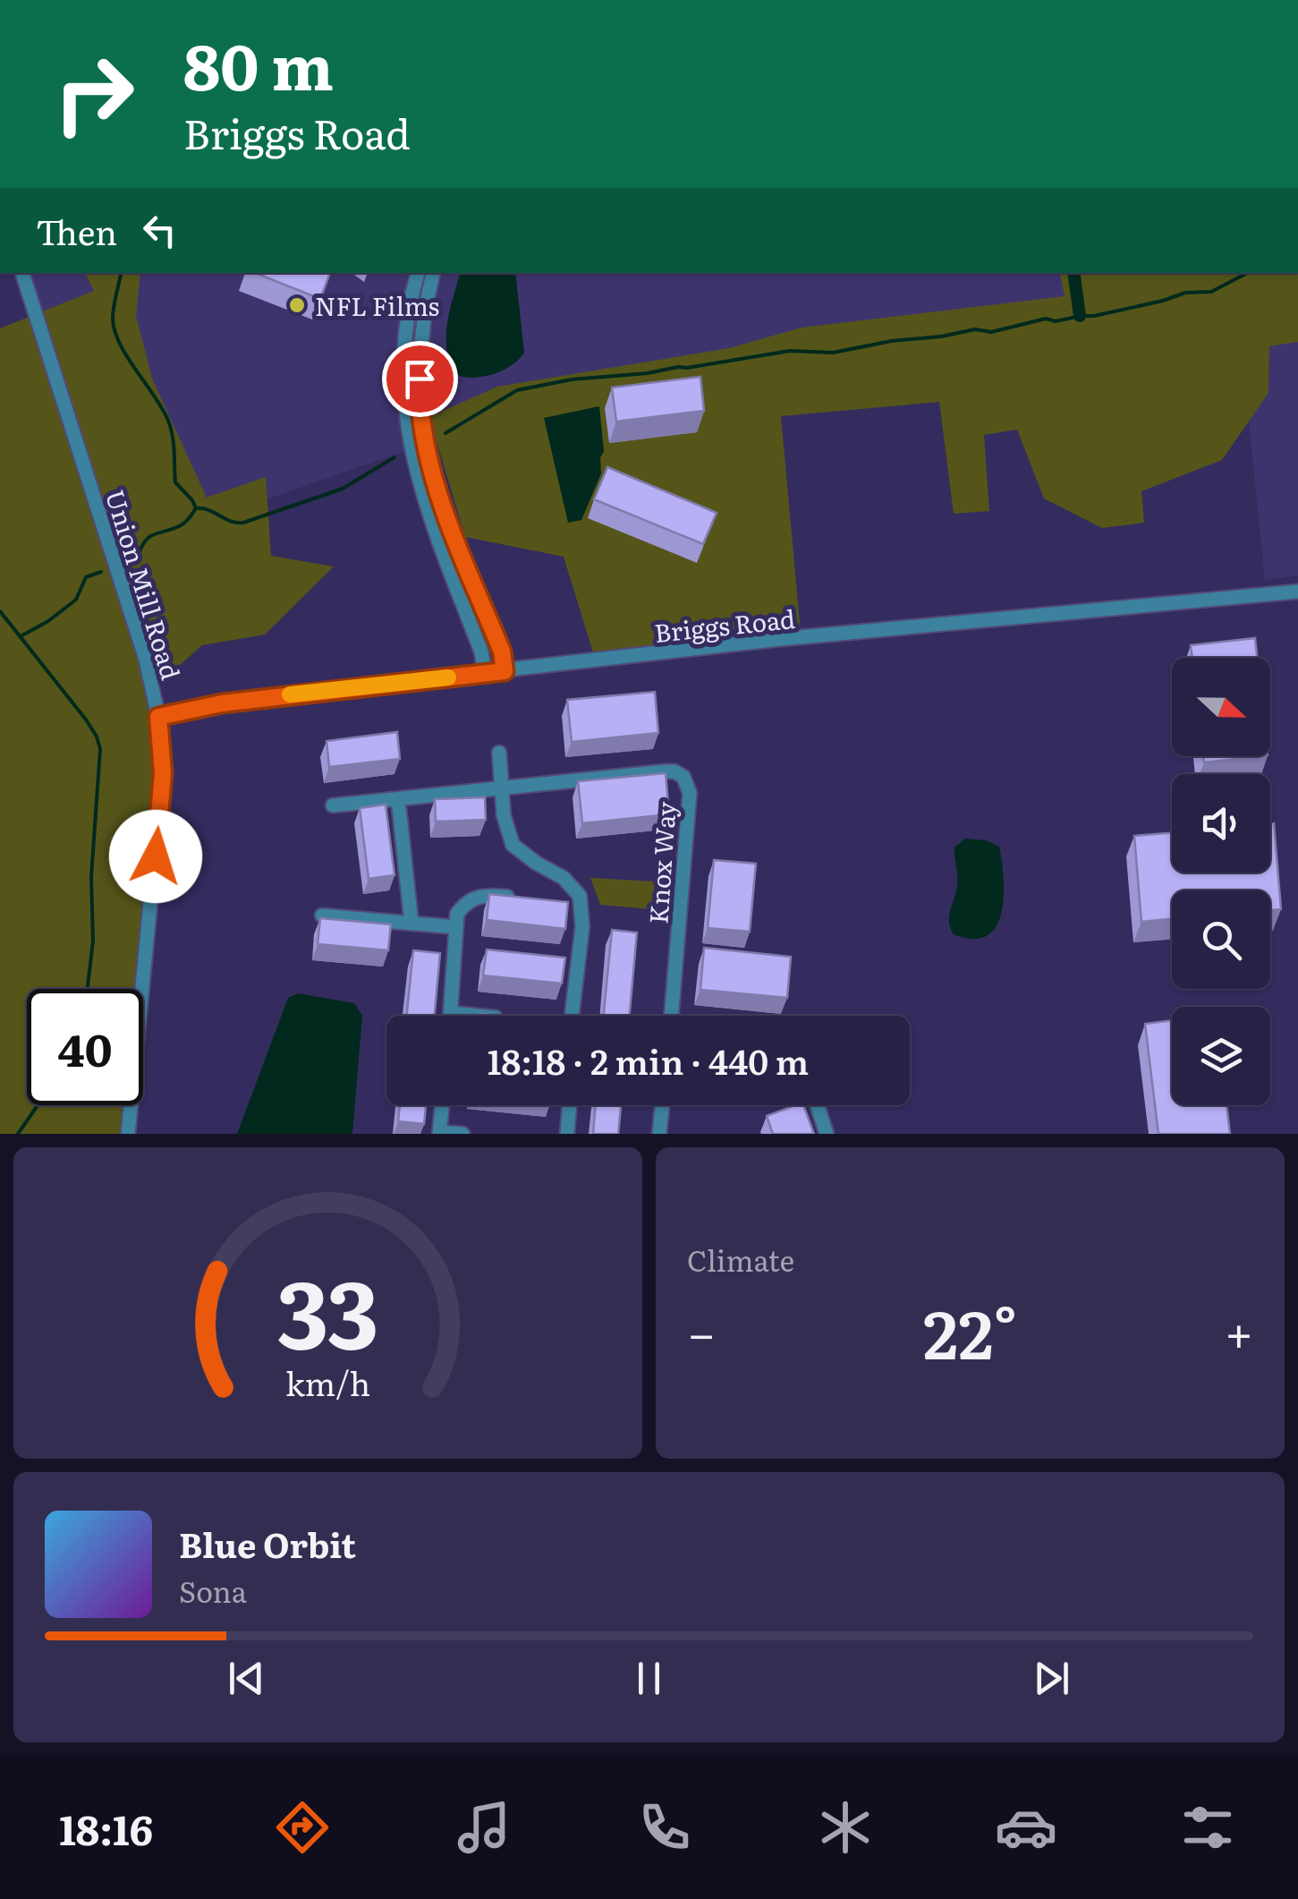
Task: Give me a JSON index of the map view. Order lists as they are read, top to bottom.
{
  "streets": {
    "street": ["Union Mill Road", "Briggs Road", "Knox Way"]
  },
  "crossings": [
    ["Union Mill Road", "Briggs Road"]
  ],
  "places": ["NFL Films"],
  "north": "right",
  "page": {
    "turn": ["80 m", "Briggs Road"],
    "then": "Then",
    "limit": "40",
    "trip": "18:18 · 2 min · 440 m",
    "tile": "Climate",
    "heat": ["−", "22°", "+"],
    "song": ["Blue Orbit", "Sona"],
    "tabs": "18:16",
    "gauge": ["33", "km/h"]
  }
}
